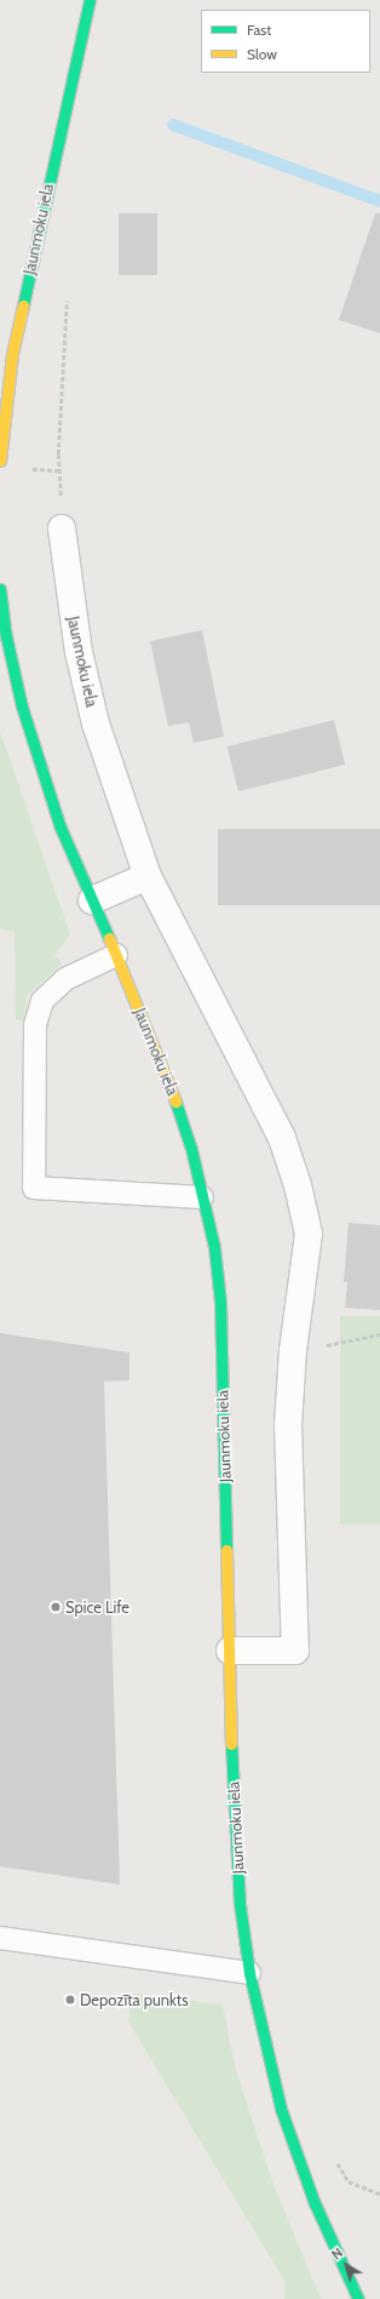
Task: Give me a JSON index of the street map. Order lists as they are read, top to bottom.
{
  "streets": {
    "street": ["Jaunmoku iela"]
  },
  "places": ["Spice Life", "Depozīta punkts"],
  "legend": ["Fast", "Slow"],
  "north": "top left"
}
